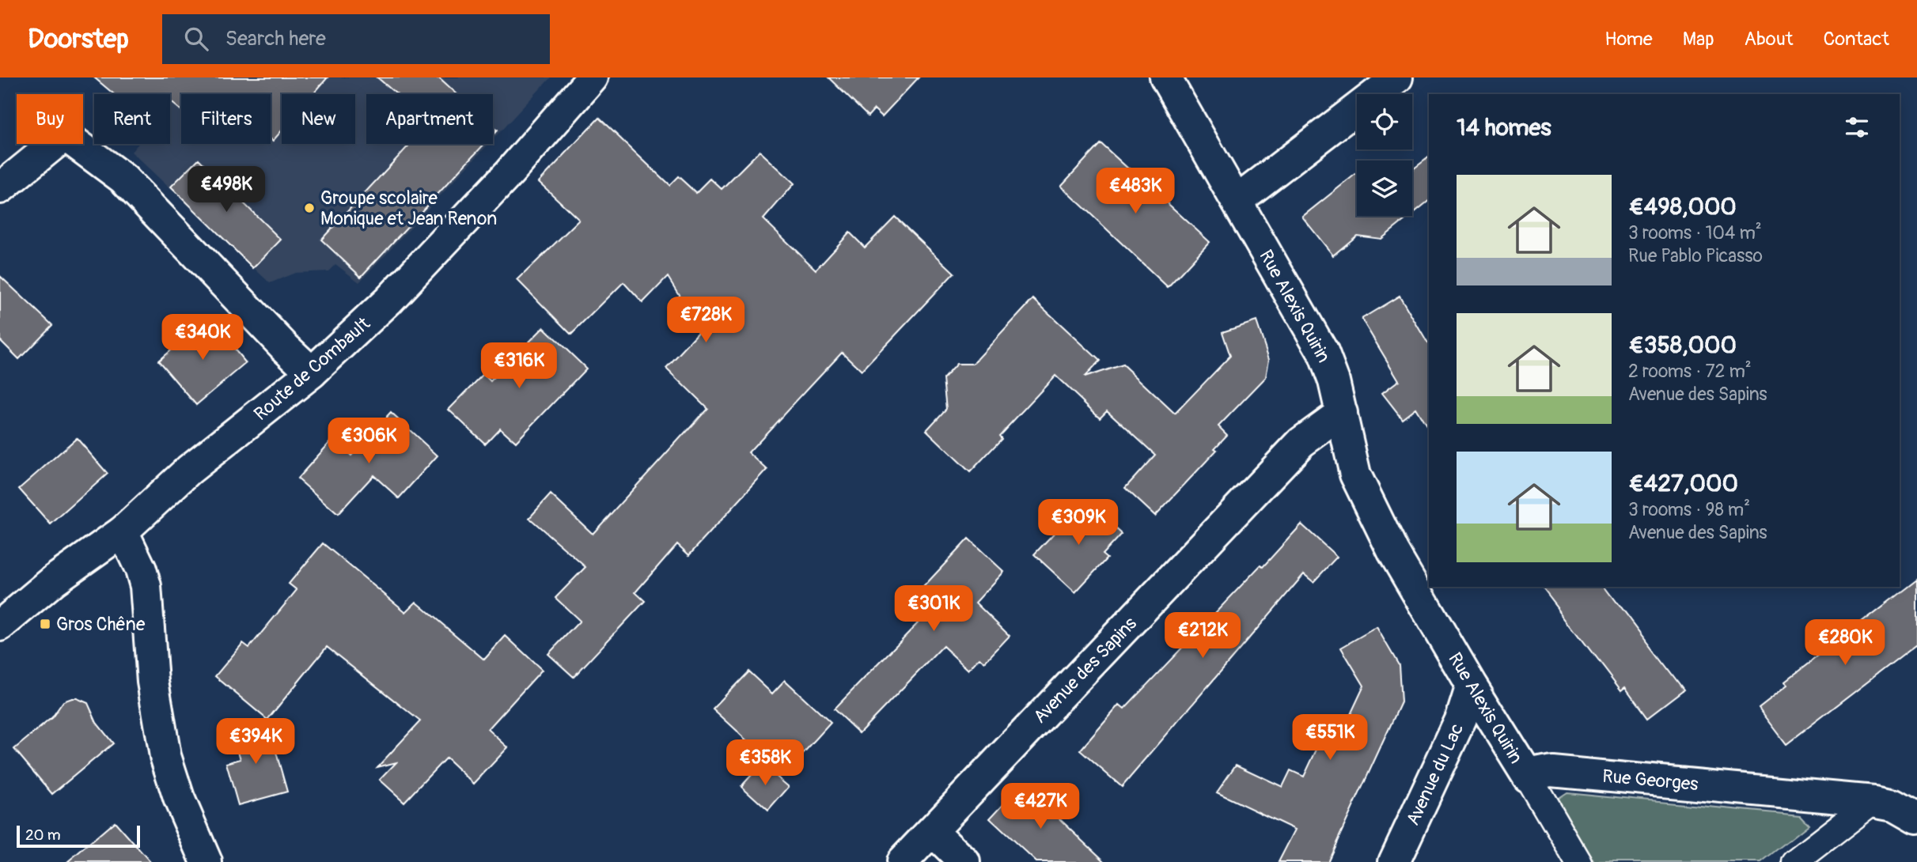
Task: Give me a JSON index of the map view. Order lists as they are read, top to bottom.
{
  "streets": {
    "street": [
      "Rue Alexis Quirin",
      "Route de Combault",
      "Avenue des Sapins",
      "Avenue du Lac",
      "Rue Georges"
    ]
  },
  "crossings": [
    ["Rue Alexis Quirin", "Avenue des Sapins"],
    ["Rue Alexis Quirin", "Avenue du Lac"],
    ["Rue Alexis Quirin", "Rue Georges"]
  ],
  "places": {
    "other": ["Groupe scolaire Monique et Jean Renon"],
    "transit": ["Gros Chêne"]
  },
  "scale_bar": "20 m",
  "page": {
    "header": "Doorstep",
    "search": "Search here",
    "nav": [
      "Home",
      "Map",
      "About",
      "Contact"
    ],
    "chip": [
      "Buy",
      "Rent",
      "Filters",
      "New",
      "Apartment"
    ],
    "heading": "14 homes",
    "list": [
      {
        "name": "€498,000",
        "note": "3 rooms · 104 m² · Rue Pablo Picasso"
      },
      {
        "name": "€358,000",
        "note": "2 rooms · 72 m² · Avenue des Sapins"
      },
      {
        "name": "€427,000",
        "note": "3 rooms · 98 m² · Avenue des Sapins"
      }
    ],
    "price": [
      "€498K",
      "€483K",
      "€728K",
      "€340K",
      "€316K",
      "€306K",
      "€309K",
      "€301K",
      "€212K",
      "€280K",
      "€551K",
      "€394K",
      "€358K",
      "€427K"
    ],
    "scale": "20 m"
  }
}
